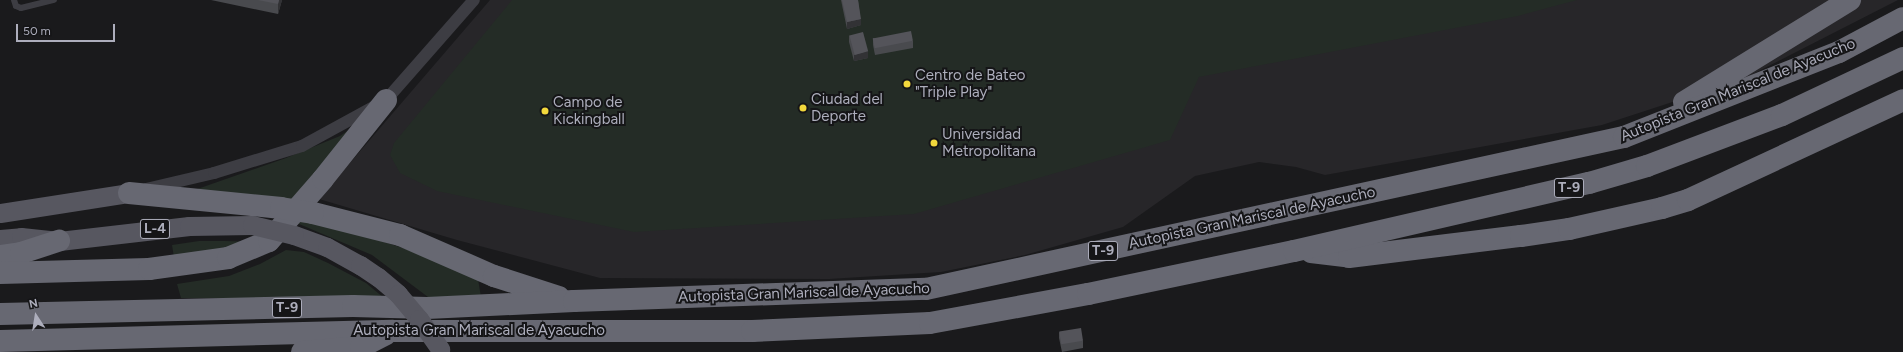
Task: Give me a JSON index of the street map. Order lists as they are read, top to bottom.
{
  "streets": {
    "highway": ["Autopista Gran Mariscal de Ayacucho", "T-9"],
    "main road": ["L-4"]
  },
  "places": [
    "Centro de Bateo \"Triple Play\"",
    "Ciudad del Deporte",
    "Campo de Kickingball",
    "Universidad Metropolitana"
  ],
  "scale_bar": "50 m",
  "north": "top"
}
